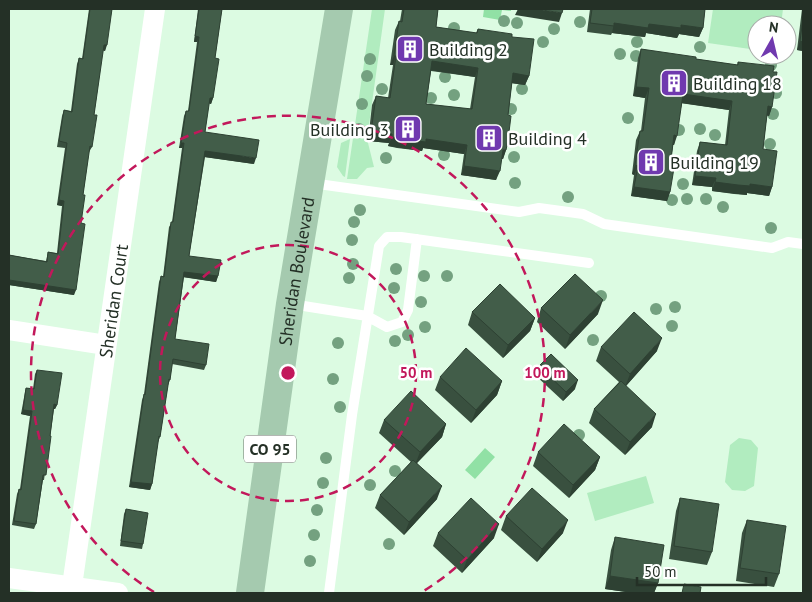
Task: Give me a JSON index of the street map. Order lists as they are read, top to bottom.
{
  "streets": {
    "main road": ["Sheridan Boulevard", "CO 95"],
    "street": ["Sheridan Court"]
  },
  "places": {
    "building": [
      "Building 2",
      "Building 18",
      "Building 3",
      "Building 4",
      "Building 19"
    ]
  },
  "scale_bar": "50 m",
  "north": "top",
  "rings": ["50 m", "100 m"]
}
